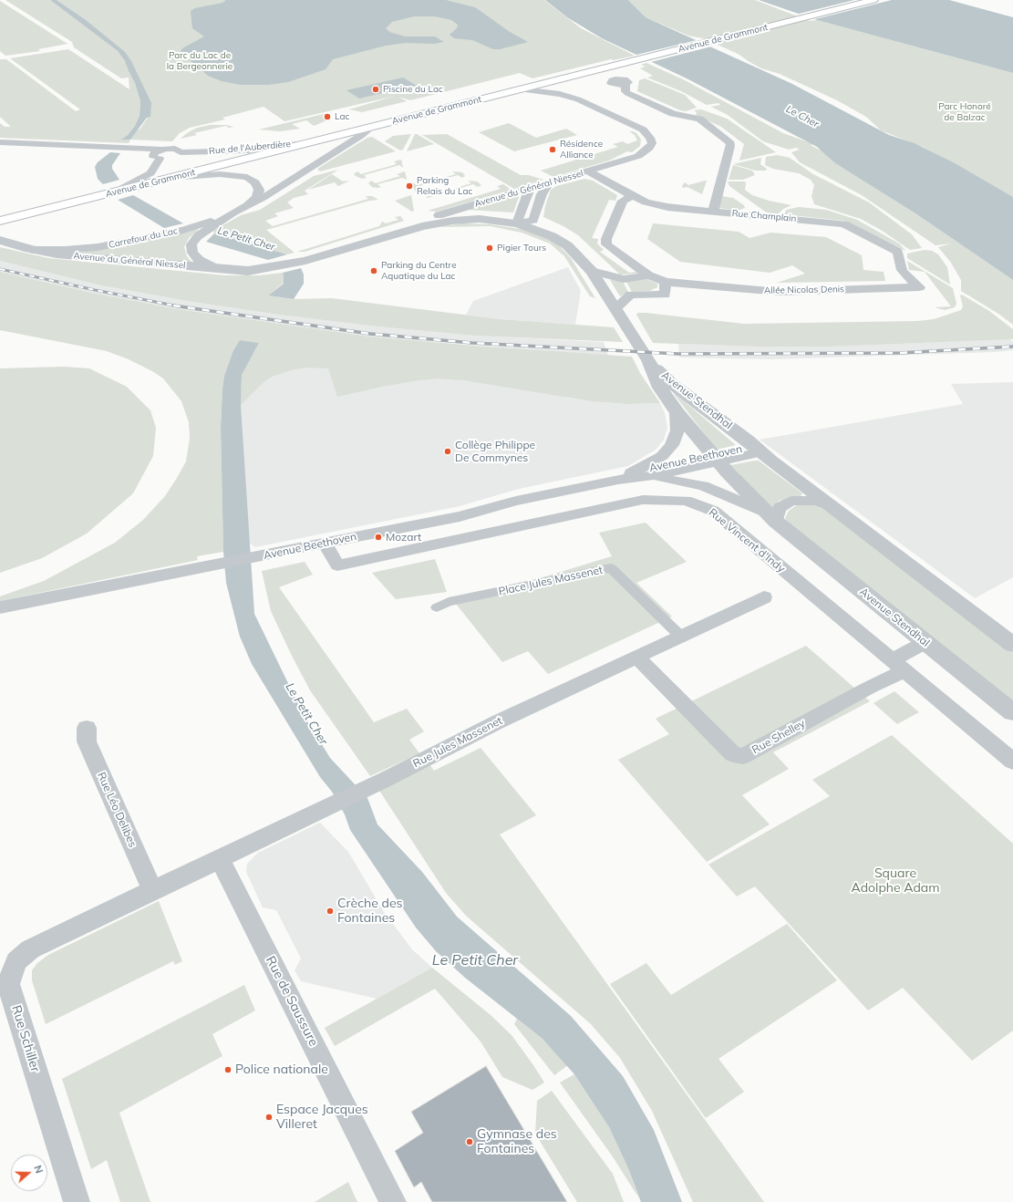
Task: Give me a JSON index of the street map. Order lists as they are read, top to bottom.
{
  "streets": {
    "main road": ["Avenue de Grammont"],
    "street": [
      "Rue de l'Auberdière",
      "Avenue du Général Niessel",
      "Rue Champlain",
      "Carrefour du Lac",
      "Allée Nicolas Denis",
      "Avenue Stendhal",
      "Avenue Beethoven",
      "Rue Vincent d'Indy",
      "Place Jules Massenet",
      "Rue Shelley",
      "Rue Jules Massenet",
      "Rue Léo Delibes",
      "Rue de Saussure",
      "Rue Schiller"
    ]
  },
  "crossings": [
    ["Avenue de Grammont", "Rue de l'Auberdière"],
    ["Avenue de Grammont", "Avenue du Général Niessel"],
    ["Avenue de Grammont", "Carrefour du Lac"],
    ["Avenue du Général Niessel", "Rue Champlain"],
    ["Avenue du Général Niessel", "Carrefour du Lac"],
    ["Avenue du Général Niessel", "Avenue Stendhal"],
    ["Rue Champlain", "Allée Nicolas Denis"],
    ["Allée Nicolas Denis", "Avenue Stendhal"],
    ["Avenue Stendhal", "Avenue Beethoven"],
    ["Avenue Stendhal", "Rue Shelley"],
    ["Avenue Beethoven", "Rue Vincent d'Indy"],
    ["Rue Vincent d'Indy", "Rue Shelley"],
    ["Place Jules Massenet", "Rue Jules Massenet"],
    ["Rue Shelley", "Rue Jules Massenet"],
    ["Rue Jules Massenet", "Rue Léo Delibes"],
    ["Rue Jules Massenet", "Rue de Saussure"],
    ["Rue Jules Massenet", "Rue Schiller"],
    ["Rue Léo Delibes", "Rue Schiller"]
  ],
  "water": ["Le Cher", "Le Petit Cher"],
  "parks": ["Parc du Lac de la Bergeonnerie", "Parc Honoré de Balzac", "Square Adolphe Adam"],
  "places": [
    "Piscine du Lac",
    "Lac",
    "Résidence Alliance",
    "Parking Relais du Lac",
    "Pigier Tours",
    "Parking du Centre Aquatique du Lac",
    "Collège Philippe De Commynes",
    "Mozart",
    "Crèche des Fontaines",
    "Police nationale",
    "Espace Jacques Villeret",
    "Gymnase des Fontaines"
  ],
  "north": "right"
}
